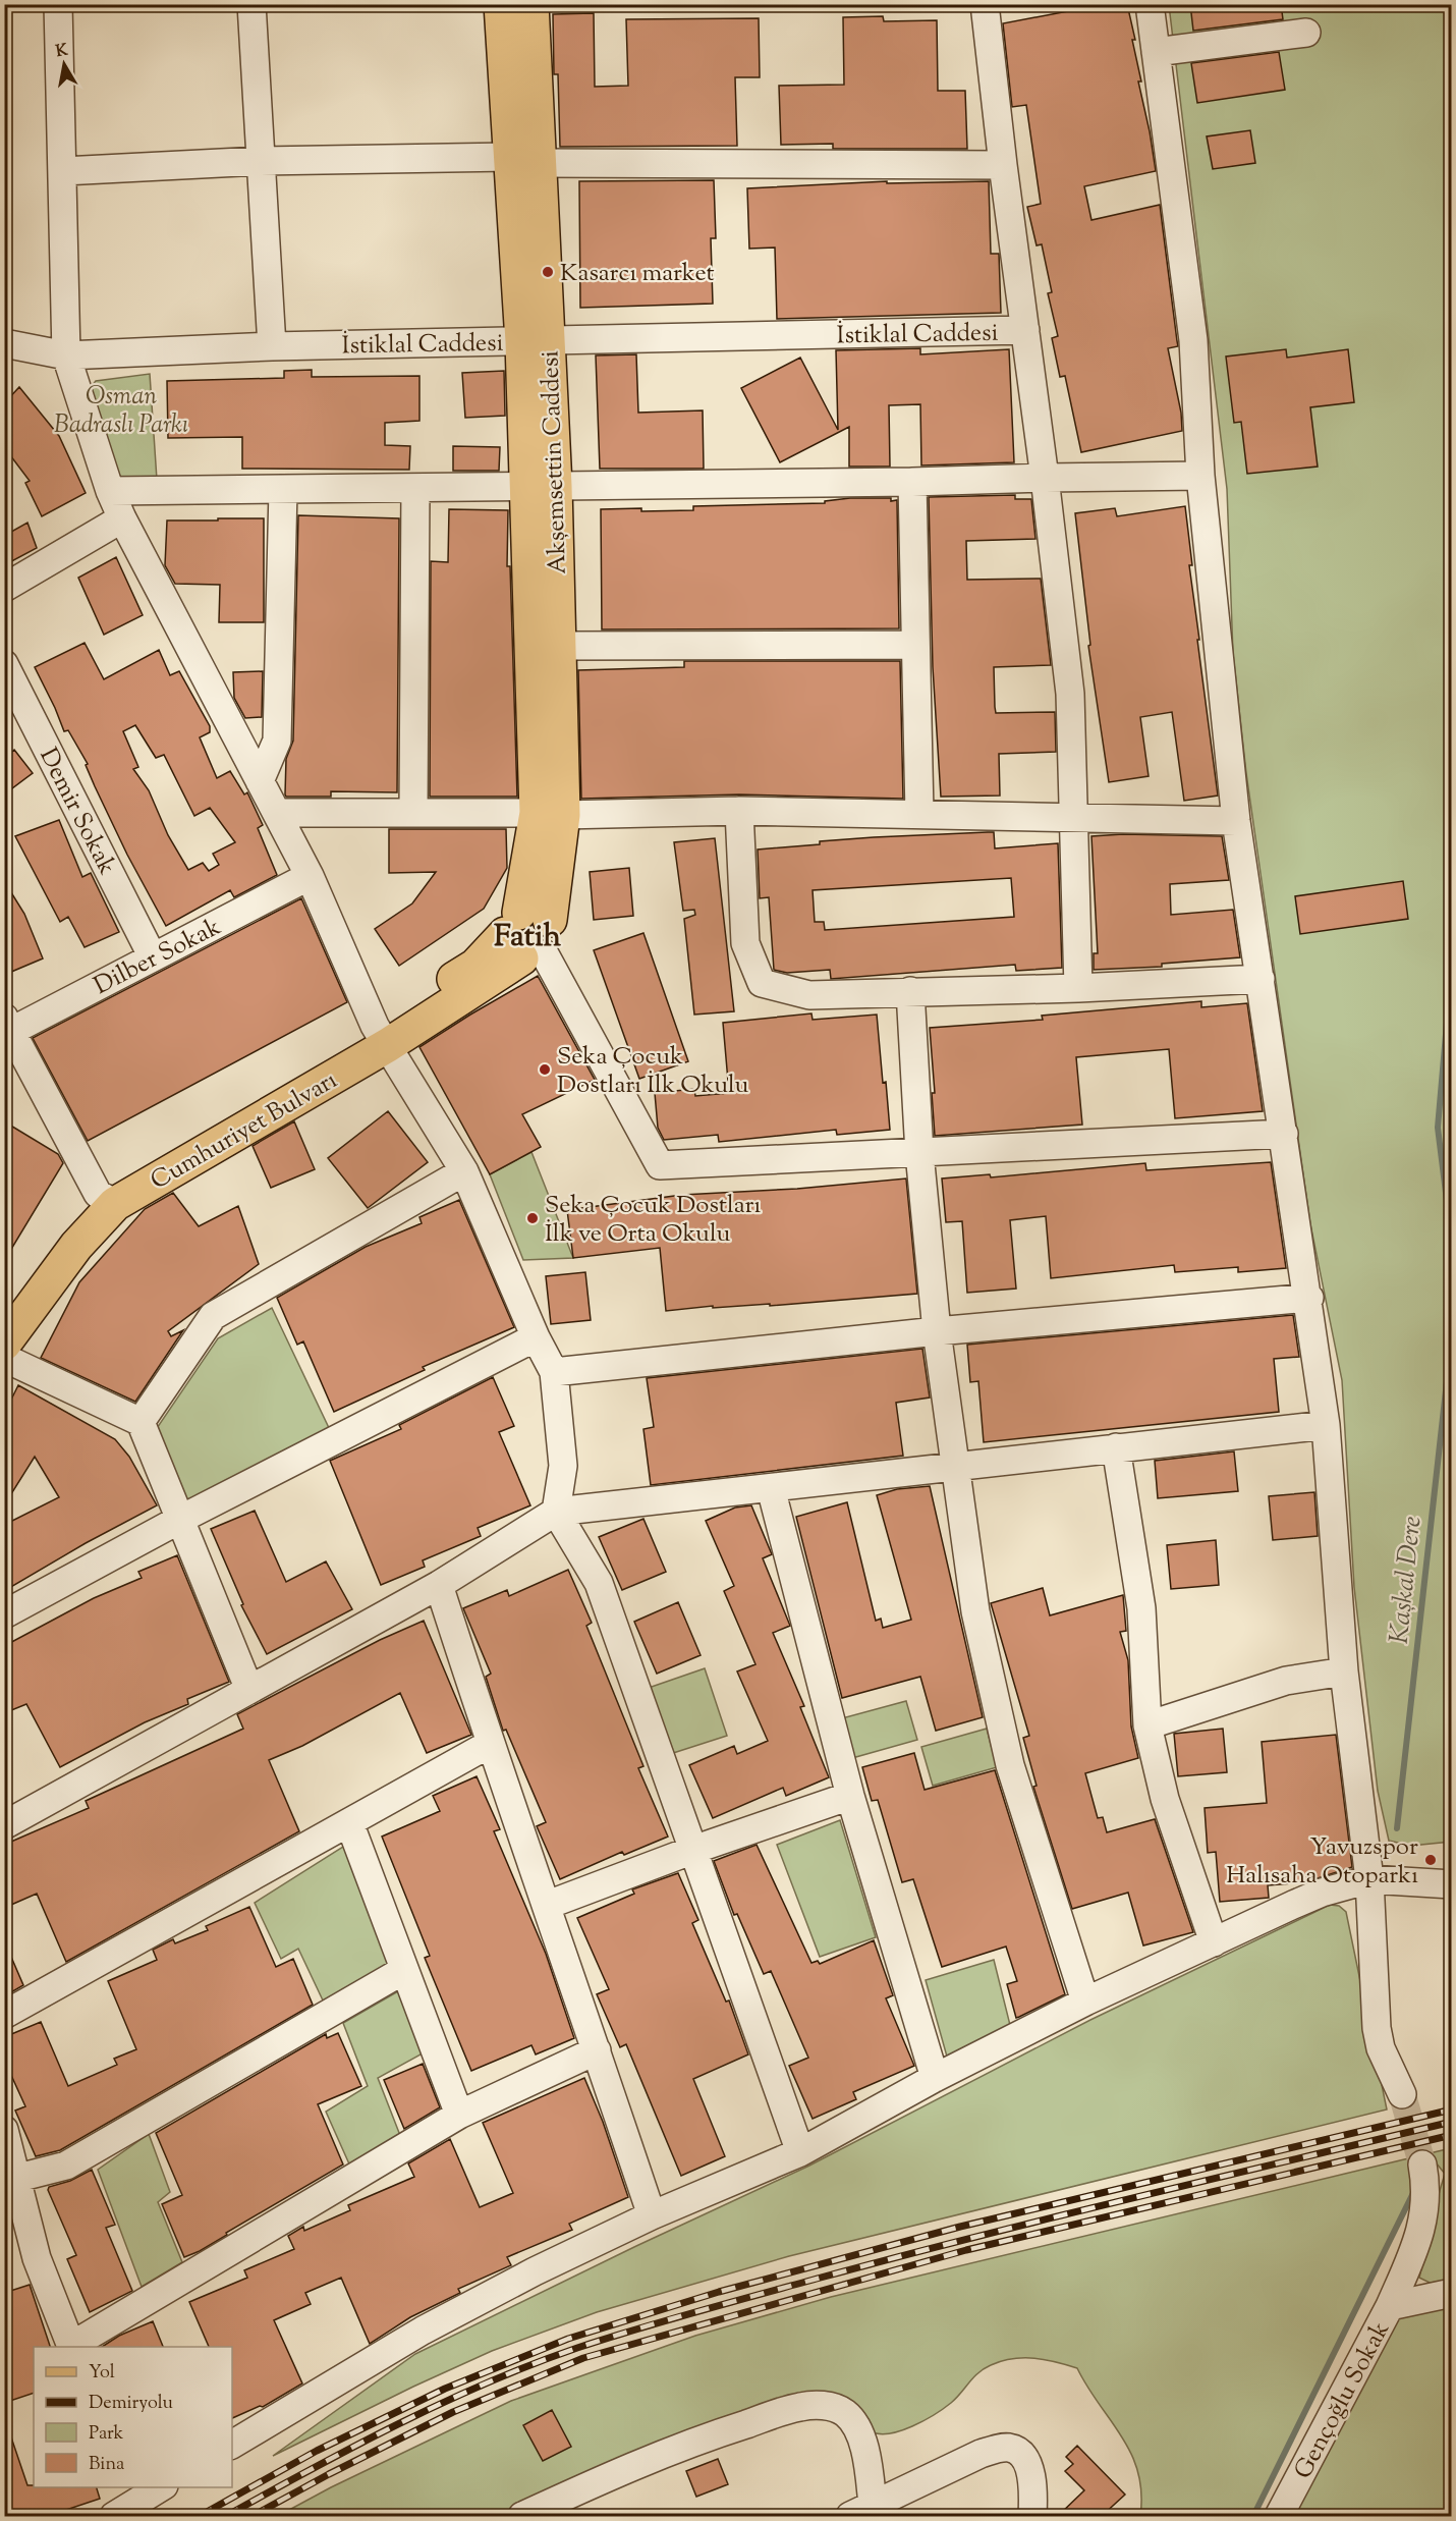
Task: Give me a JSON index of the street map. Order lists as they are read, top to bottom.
{
  "streets": {
    "main road": ["Akşemsettin Caddesi", "Cumhuriyet Bulvarı"],
    "street": [
      "İstiklal Caddesi",
      "Demir Sokak",
      "Dilber Sokak",
      "Gençoğlu Sokak"
    ]
  },
  "crossings": [
    ["İstiklal Caddesi", "Akşemsettin Caddesi"],
    ["Akşemsettin Caddesi", "Cumhuriyet Bulvarı"],
    ["Demir Sokak", "Dilber Sokak"]
  ],
  "districts": ["Fatih"],
  "water": ["Kaşkal Dere"],
  "parks": ["Osman Badraslı Parkı"],
  "places": [
    "Kasarcı market",
    "Seka Çocuk Dostları İlk Okulu",
    "Seka Çocuk Dostları İlk ve Orta Okulu",
    "Yavuzspor Halısaha Otoparkı"
  ],
  "legend": [
    "Yol",
    "Demiryolu",
    "Park",
    "Bina"
  ],
  "north": "top"
}
